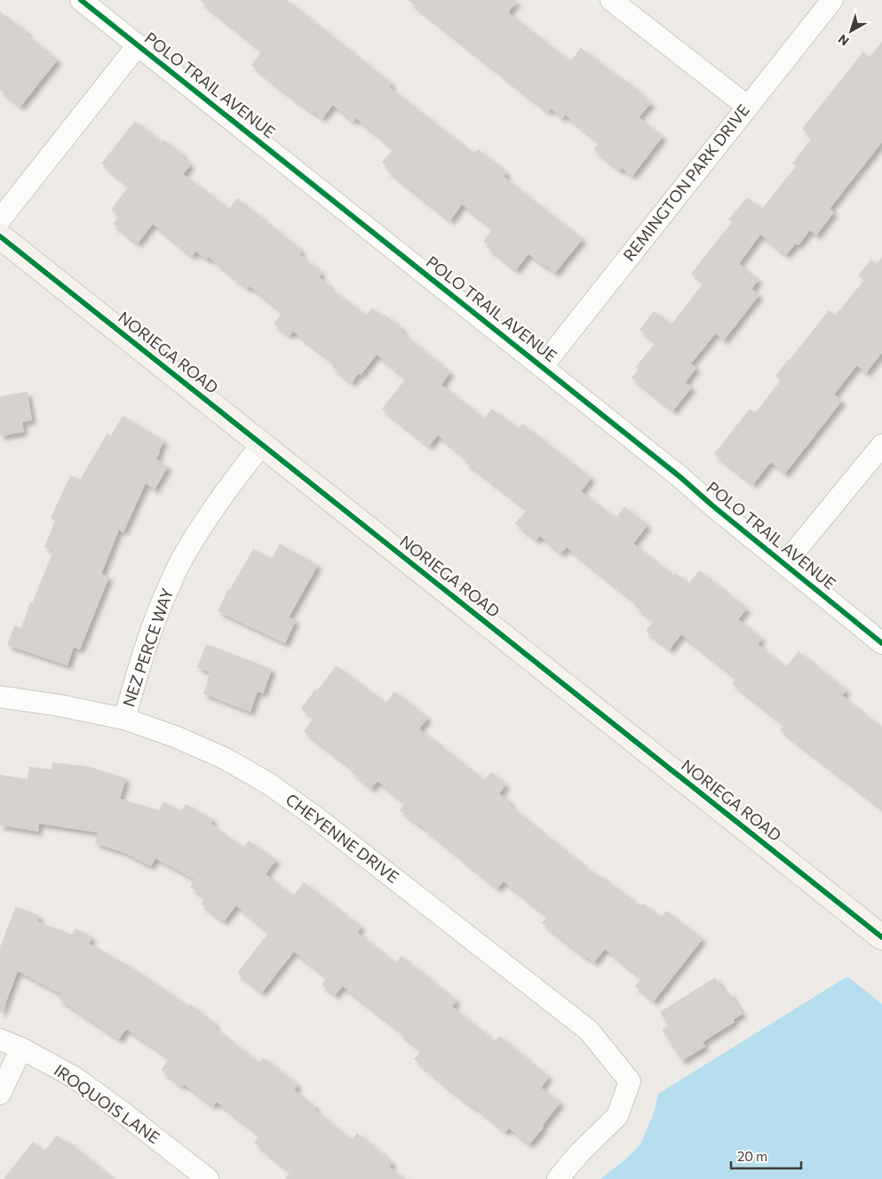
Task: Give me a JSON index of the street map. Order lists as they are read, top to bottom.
{
  "streets": {
    "street": [
      "POLO TRAIL AVENUE",
      "REMINGTON PARK DRIVE",
      "NORIEGA ROAD",
      "NEZ PERCE WAY",
      "CHEYENNE DRIVE",
      "IROQUOIS LANE"
    ]
  },
  "crossings": [
    ["POLO TRAIL AVENUE", "REMINGTON PARK DRIVE"],
    ["NORIEGA ROAD", "NEZ PERCE WAY"],
    ["NEZ PERCE WAY", "CHEYENNE DRIVE"]
  ],
  "scale_bar": "20 m",
  "north": "bottom left"
}
